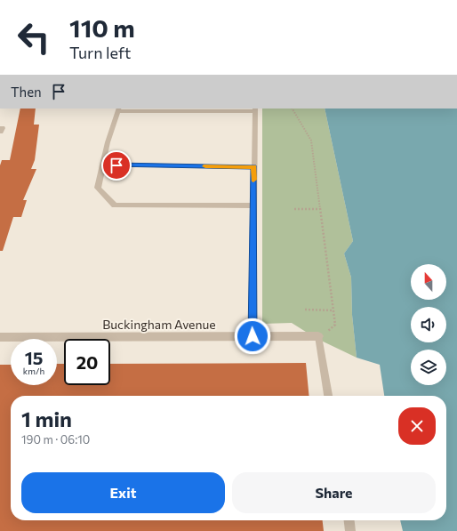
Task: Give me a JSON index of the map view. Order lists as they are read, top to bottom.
{
  "streets": {
    "street": ["Buckingham Avenue"]
  },
  "north": "top",
  "page": {
    "turn": ["110 m", "Turn left"],
    "then": "Then",
    "speed": "15 km/h",
    "limit": "20",
    "heading": ["1 min", "190 m · 06:10"],
    "buttons": ["Exit", "Share"]
  }
}
